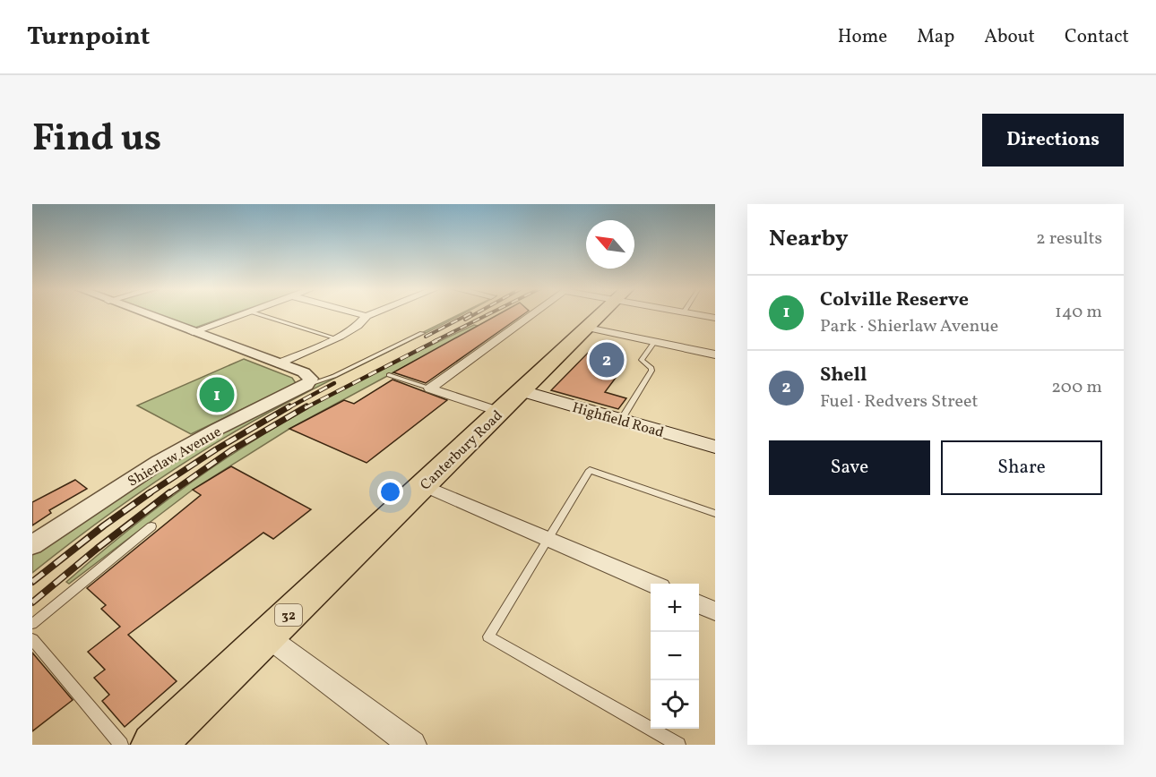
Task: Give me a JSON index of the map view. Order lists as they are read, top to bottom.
{
  "streets": {
    "main road": ["Highfield Road", "Canterbury Road", "32"],
    "street": ["Shierlaw Avenue"]
  },
  "crossings": [
    ["Highfield Road", "Canterbury Road"]
  ],
  "north": "top left",
  "page": {
    "header": "Turnpoint",
    "nav": [
      "Home",
      "Map",
      "About",
      "Contact"
    ],
    "title": "Find us",
    "buttons": [
      "Directions",
      ["Save", "Share"]
    ],
    "heading": ["Nearby", "2 results"],
    "list": [
      {
        "mark": "1",
        "name": "Colville Reserve",
        "note": "Park · Shierlaw Avenue",
        "value": "140 m"
      },
      {
        "mark": "2",
        "name": "Shell",
        "note": "Fuel · Redvers Street",
        "value": "200 m"
      }
    ],
    "pins": ["2", "1"],
    "map_buttons": ["+", "−"]
  }
}
